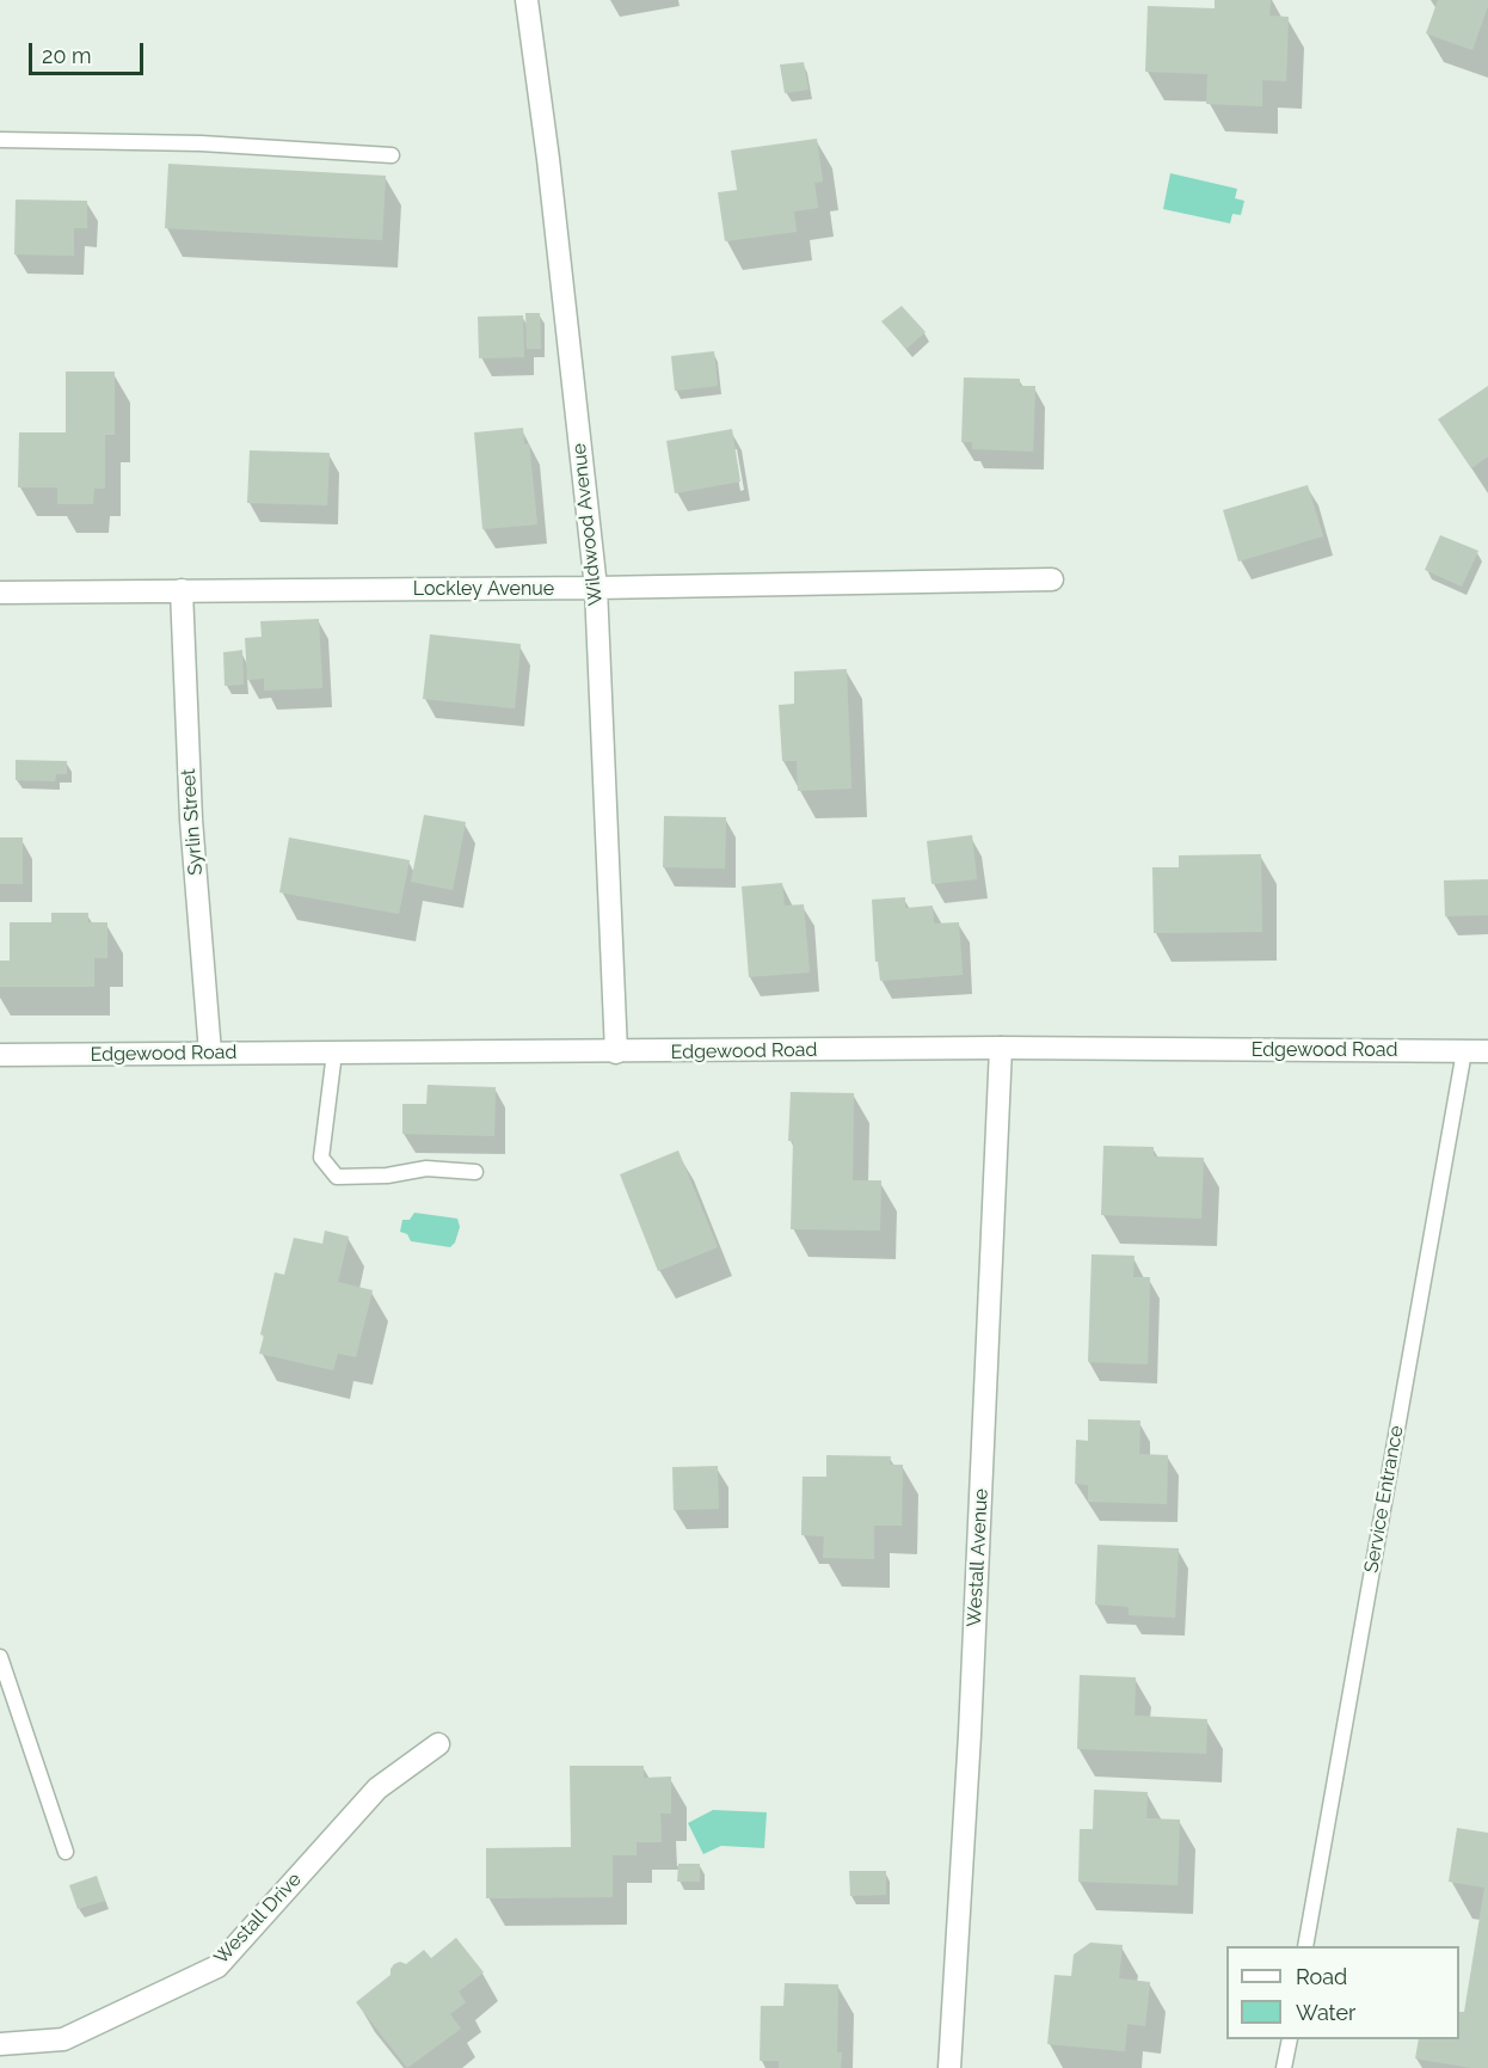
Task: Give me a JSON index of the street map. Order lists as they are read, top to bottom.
{
  "streets": {
    "street": [
      "Wildwood Avenue",
      "Lockley Avenue",
      "Syrlin Street",
      "Edgewood Road",
      "Westall Avenue",
      "Westall Drive"
    ],
    "lane": ["Service Entrance"]
  },
  "crossings": [
    ["Wildwood Avenue", "Lockley Avenue"],
    ["Wildwood Avenue", "Edgewood Road"],
    ["Lockley Avenue", "Syrlin Street"],
    ["Syrlin Street", "Edgewood Road"],
    ["Edgewood Road", "Service Entrance"],
    ["Edgewood Road", "Westall Avenue"]
  ],
  "legend": ["Road", "Water"],
  "scale_bar": "20 m"
}
